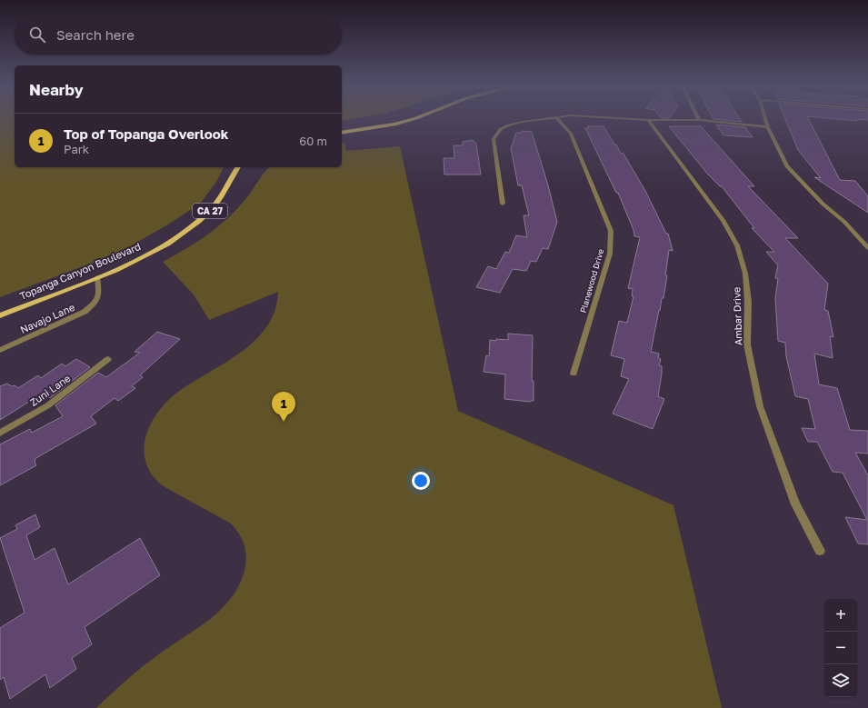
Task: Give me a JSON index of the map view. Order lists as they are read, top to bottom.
{
  "streets": {
    "main road": ["CA 27", "Topanga Canyon Boulevard"],
    "street": [
      "Planewood Drive",
      "Ambar Drive",
      "Navajo Lane",
      "Zuni Lane"
    ]
  },
  "crossings": [
    ["Topanga Canyon Boulevard", "Navajo Lane"]
  ],
  "page": {
    "search": "Search here",
    "heading": "Nearby",
    "list": [
      {
        "mark": "1",
        "name": "Top of Topanga Overlook",
        "note": "Park",
        "value": "60 m"
      }
    ],
    "pins": "1",
    "map_buttons": ["+", "−"]
  }
}
